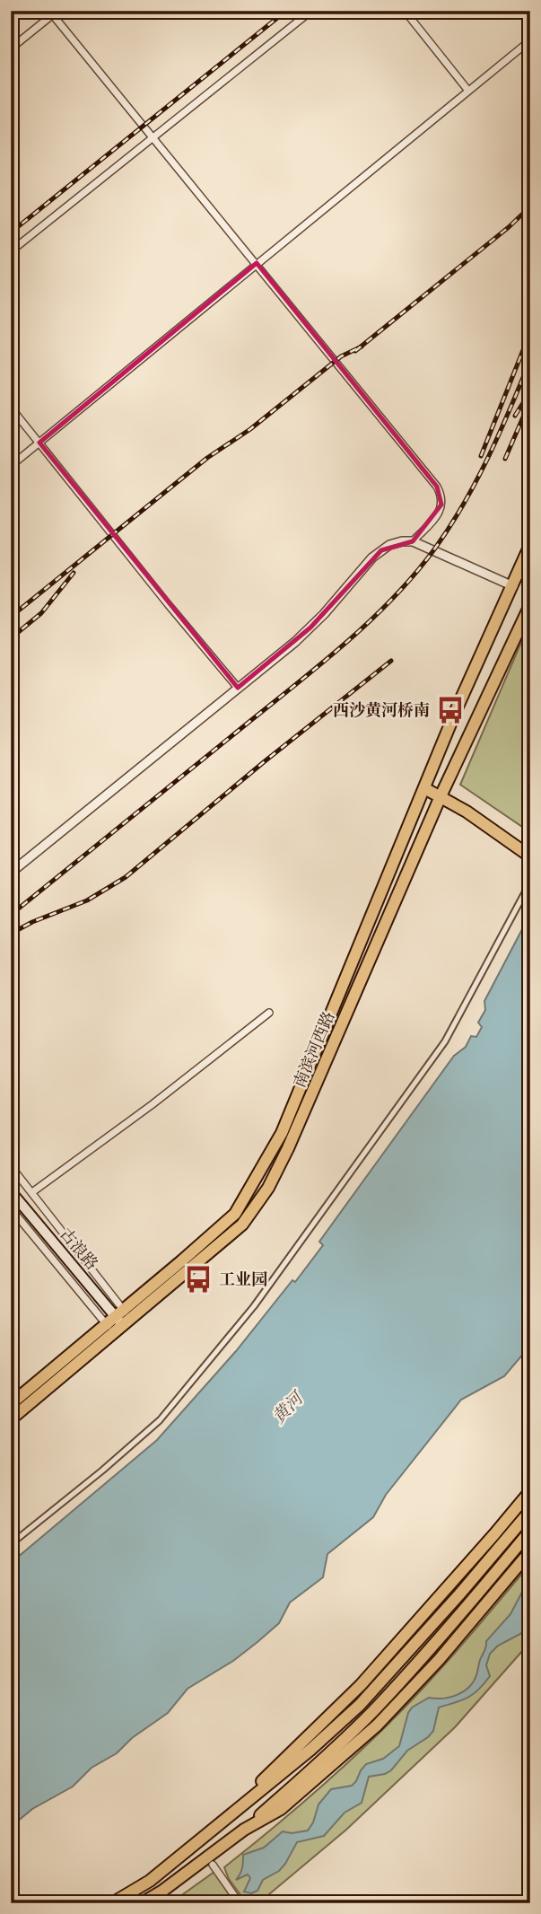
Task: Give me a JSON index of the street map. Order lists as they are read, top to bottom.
{
  "streets": {
    "main road": ["南滨河西路", "古浪路"]
  },
  "crossings": [
    ["南滨河西路", "古浪路"]
  ],
  "water": ["黄河"],
  "places": {
    "bus stop": ["西沙黄河桥南", "工业园"]
  }
}
